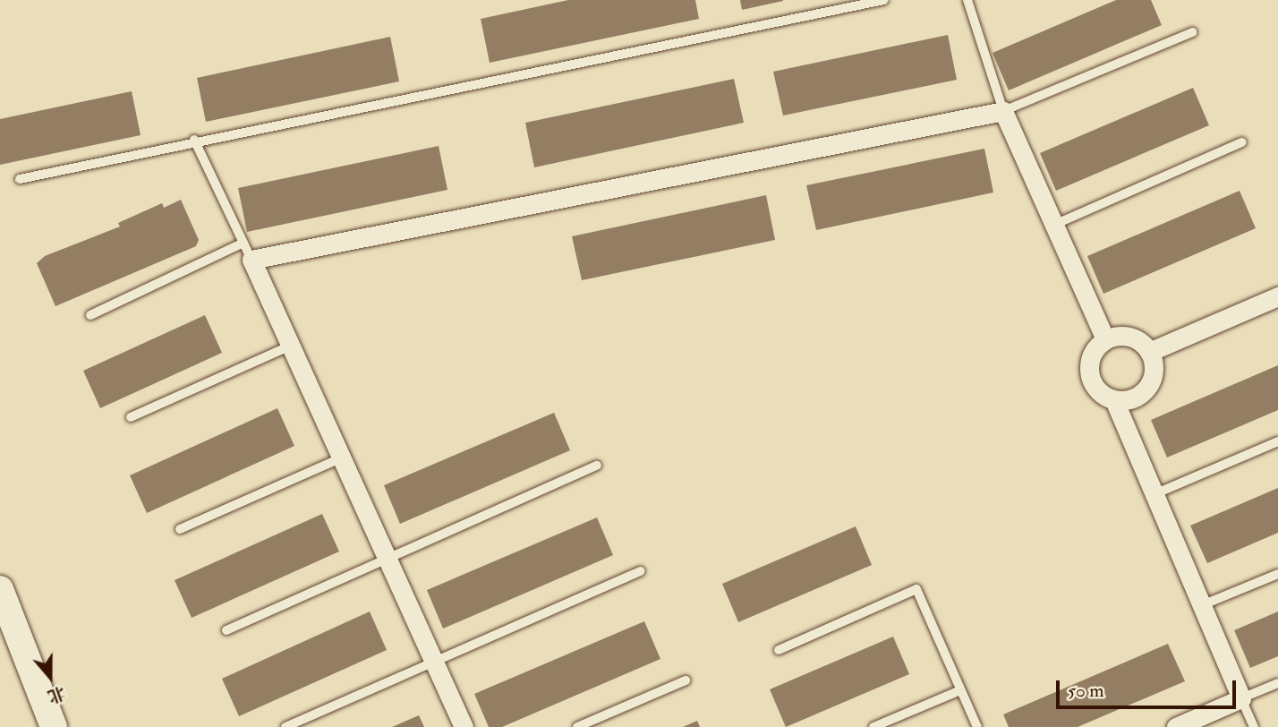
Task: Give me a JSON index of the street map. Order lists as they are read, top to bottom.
{
  "scale_bar": "50 m",
  "north": "bottom"
}
